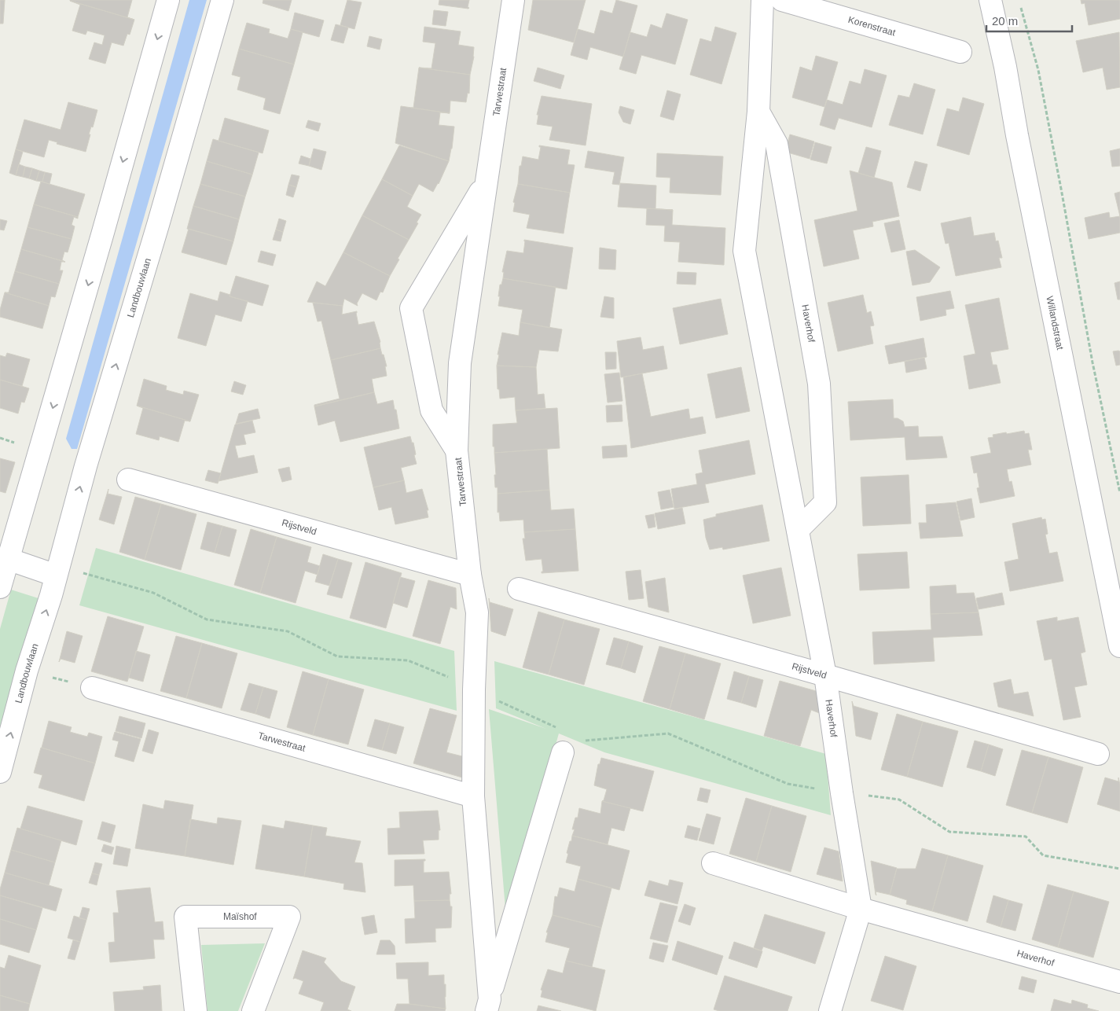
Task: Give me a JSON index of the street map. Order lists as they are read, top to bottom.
{
  "streets": {
    "street": [
      "Korenstraat",
      "Tarwestraat",
      "Landbouwlaan",
      "Haverhof",
      "Willandstraat",
      "Rijstveld",
      "Maïshof"
    ]
  },
  "crossings": [
    ["Tarwestraat", "Rijstveld"],
    ["Haverhof", "Rijstveld"]
  ],
  "scale_bar": "20 m"
}
